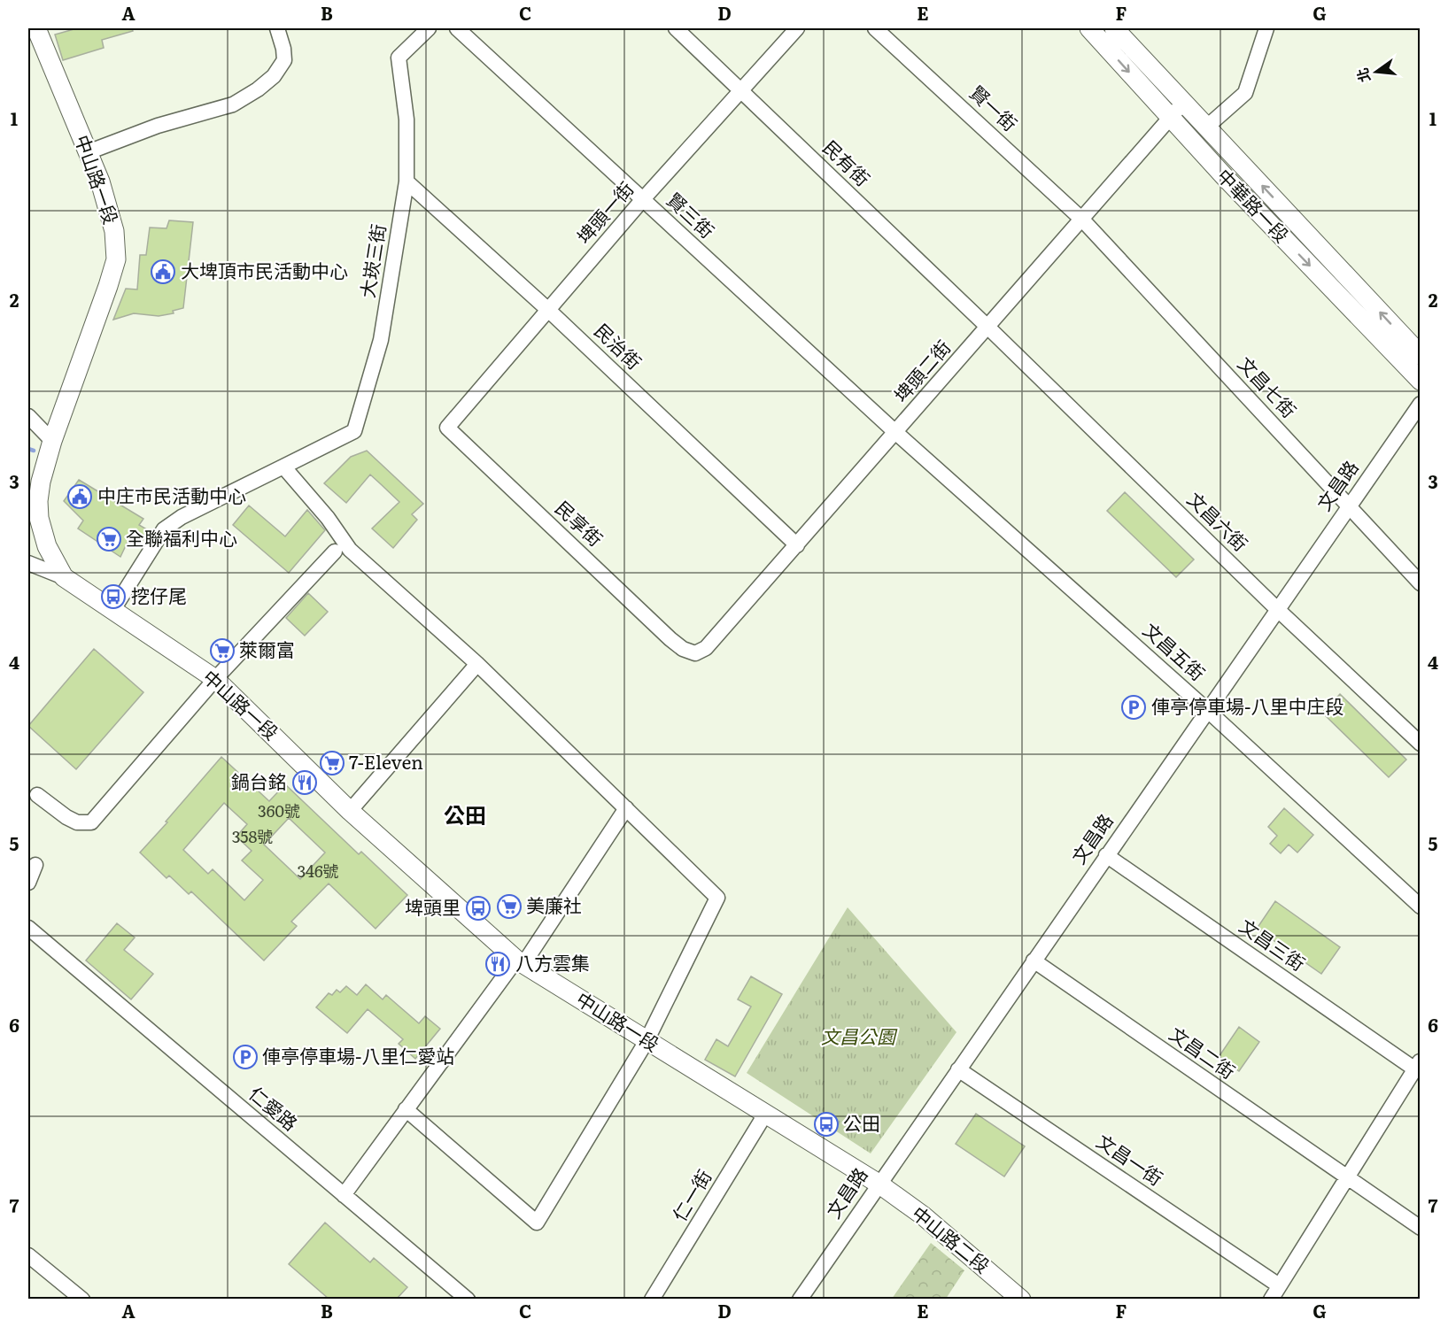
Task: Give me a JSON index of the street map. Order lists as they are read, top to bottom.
{
  "streets": {
    "main road": ["中山路一段", "中華路一段", "中山路二段"],
    "street": [
      "賢一街",
      "民有街",
      "埤頭一街",
      "賢三街",
      "大崁三街",
      "民治街",
      "埤頭二街",
      "文昌七街",
      "文昌路",
      "文昌六街",
      "民享街",
      "文昌五街",
      "文昌三街",
      "文昌二街",
      "仁愛路",
      "文昌一街",
      "仁一街"
    ]
  },
  "crossings": [
    ["賢一街", "埤頭二街"],
    ["賢一街", "文昌七街"],
    ["民有街", "埤頭一街"],
    ["民有街", "埤頭二街"],
    ["民有街", "文昌六街"],
    ["中山路一段", "大崁三街"],
    ["中山路一段", "文昌路"],
    ["中山路一段", "仁一街"],
    ["中山路一段", "中山路二段"],
    ["中華路一段", "埤頭二街"],
    ["埤頭一街", "賢三街"],
    ["埤頭一街", "民治街"],
    ["埤頭一街", "民享街"],
    ["賢三街", "埤頭二街"],
    ["賢三街", "文昌五街"],
    ["大崁三街", "民治街"],
    ["民治街", "埤頭二街"],
    ["埤頭二街", "文昌七街"],
    ["埤頭二街", "文昌六街"],
    ["埤頭二街", "民享街"],
    ["埤頭二街", "文昌五街"],
    ["文昌七街", "文昌路"],
    ["文昌路", "文昌六街"],
    ["文昌路", "文昌五街"],
    ["文昌路", "文昌三街"],
    ["文昌路", "文昌二街"],
    ["文昌路", "文昌一街"],
    ["文昌路", "中山路二段"]
  ],
  "districts": ["公田"],
  "parks": ["文昌公園"],
  "places": {
    "public building": ["大埤頂市民活動中心", "中庄市民活動中心"],
    "supermarket": [
      "全聯福利中心",
      "萊爾富",
      "7-Eleven",
      "美廉社"
    ],
    "bus stop": ["挖仔尾", "埤頭里", "公田"],
    "parking": ["俥亭停車場-八里中庄段", "俥亭停車場-八里仁愛站"],
    "restaurant": ["鍋台銘", "八方雲集"]
  },
  "house_numbers": ["360號", "358號", "346號"],
  "north": "left",
  "grid": {
    "columns": [
      "A",
      "B",
      "C",
      "D",
      "E",
      "F",
      "G"
    ],
    "rows": [
      "1",
      "2",
      "3",
      "4",
      "5",
      "6",
      "7"
    ]
  }
}
